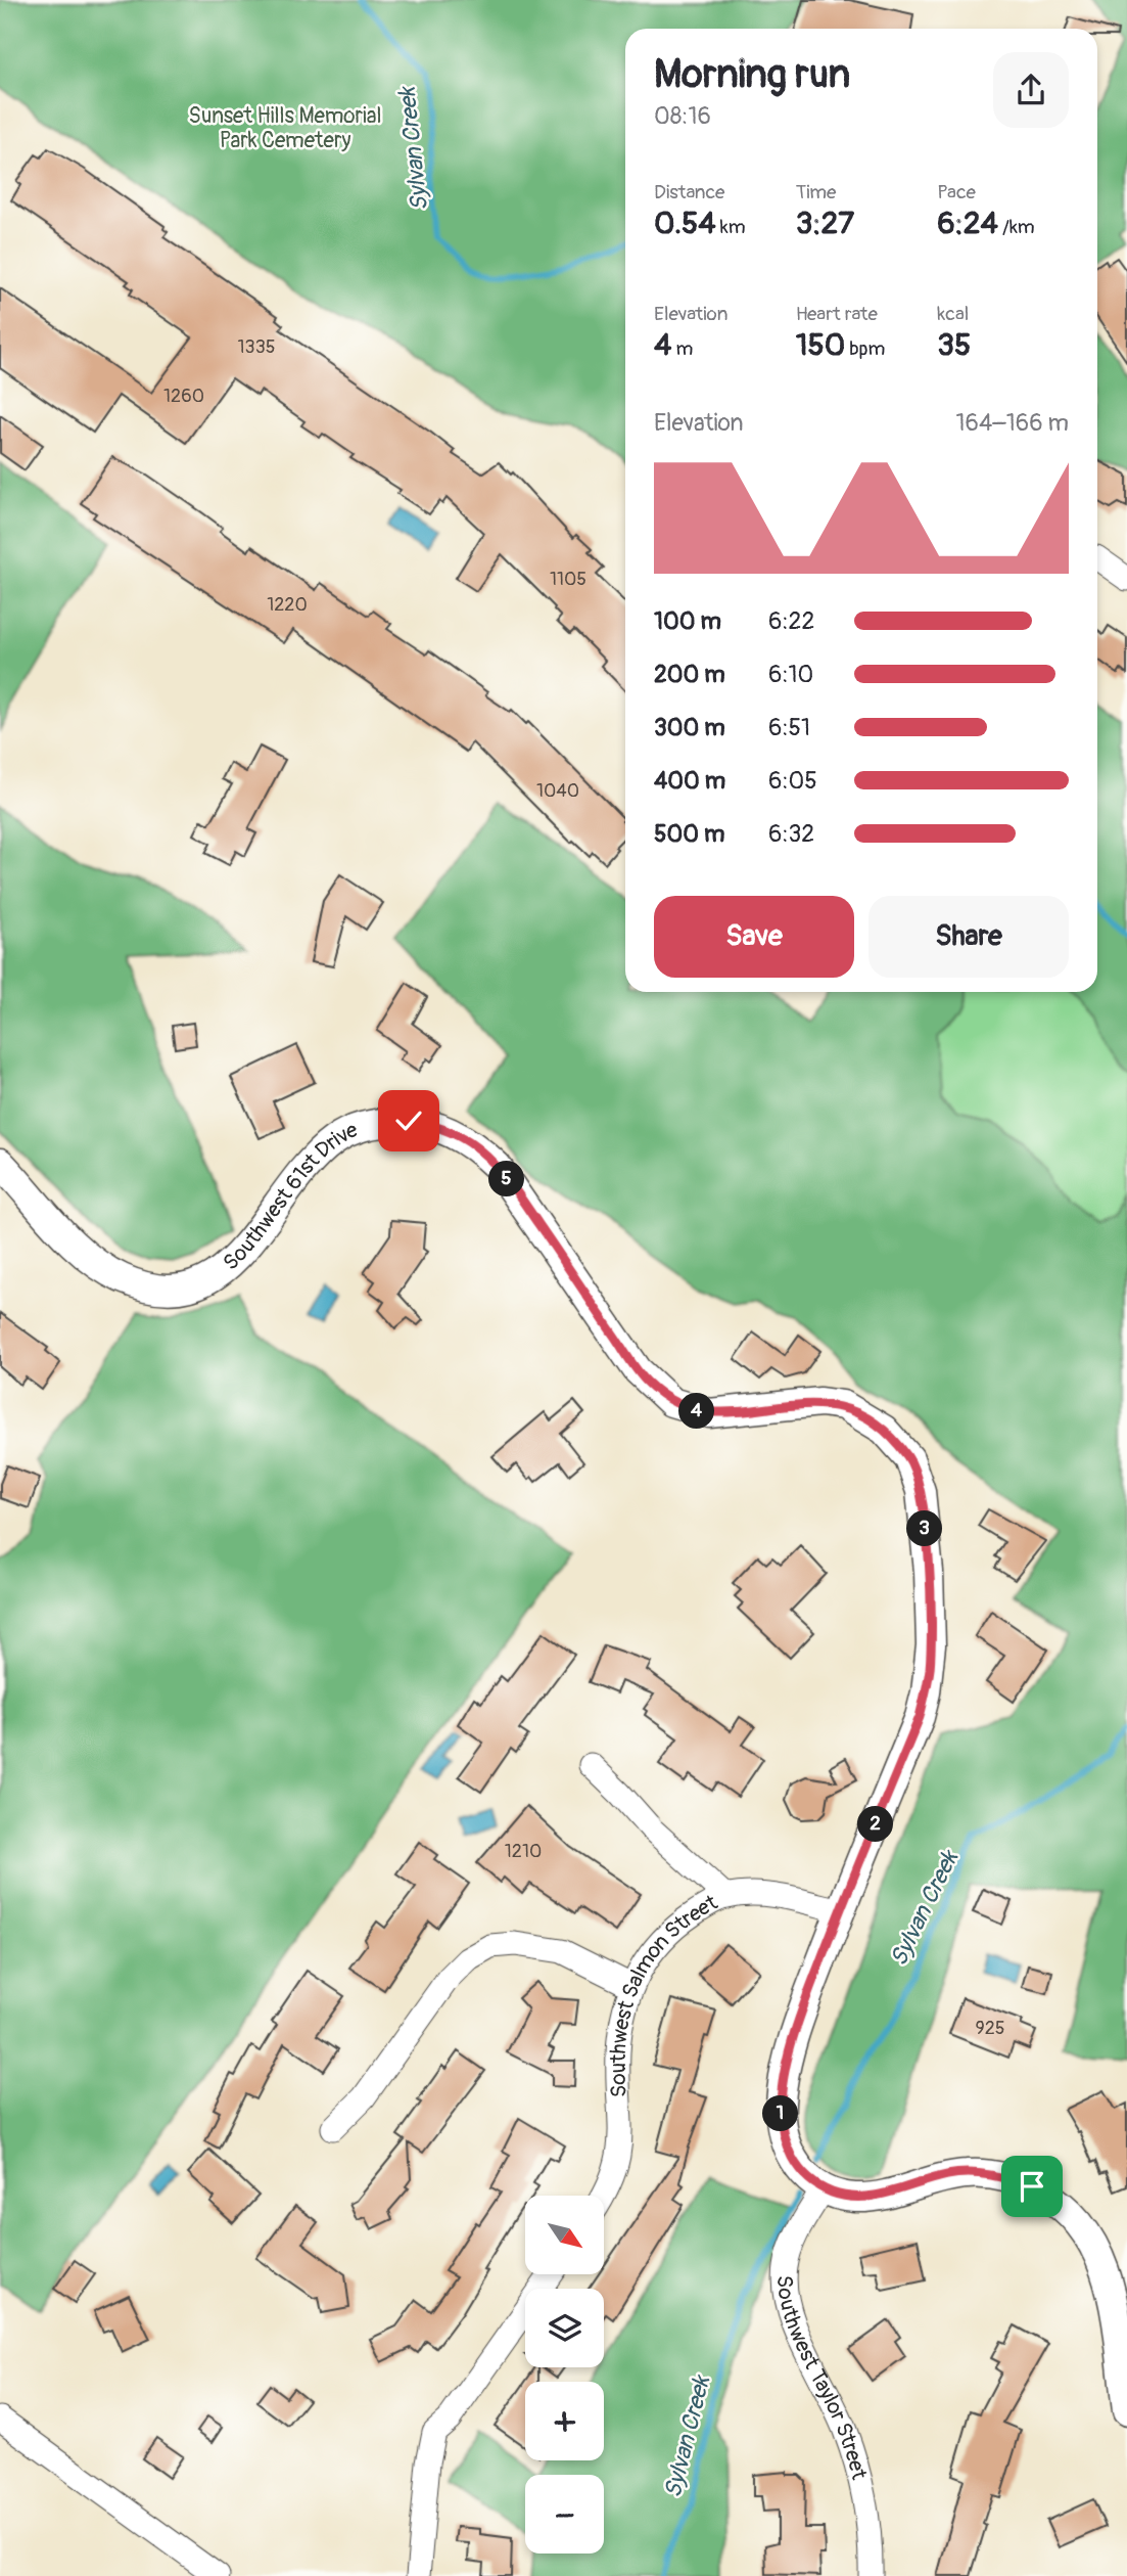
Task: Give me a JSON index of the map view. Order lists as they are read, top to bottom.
{
  "streets": {
    "street": ["Southwest 61st Drive", "Southwest Salmon Street", "Southwest Taylor Street"]
  },
  "crossings": [
    ["Southwest 61st Drive", "Southwest Salmon Street"],
    ["Southwest 61st Drive", "Southwest Taylor Street"]
  ],
  "water": ["Sylvan Creek"],
  "parks": ["Sunset Hills Memorial Park Cemetery"],
  "house_numbers": [
    "1335",
    "1260",
    "1105",
    "1220",
    "1040",
    "1210",
    "925"
  ],
  "north": "bottom right",
  "page": {
    "heading": ["Morning run", "08:16"],
    "stats": [
      ["Distance", "0.54 km"],
      ["Time", "3:27"],
      ["Pace", "6:24 /km"],
      ["Elevation", "4 m"],
      ["Heart rate", "150 bpm"],
      ["kcal", "35"]
    ],
    "chart": ["Elevation", "164–166 m"],
    "list": [
      {
        "name": "100 m",
        "note": "6:22"
      },
      {
        "name": "200 m",
        "note": "6:10"
      },
      {
        "name": "300 m",
        "note": "6:51"
      },
      {
        "name": "400 m",
        "note": "6:05"
      },
      {
        "name": "500 m",
        "note": "6:32"
      }
    ],
    "buttons": ["Save", "Share"],
    "pins": [
      "5",
      "4",
      "3",
      "2",
      "1"
    ],
    "map_buttons": ["+", "−"]
  }
}
